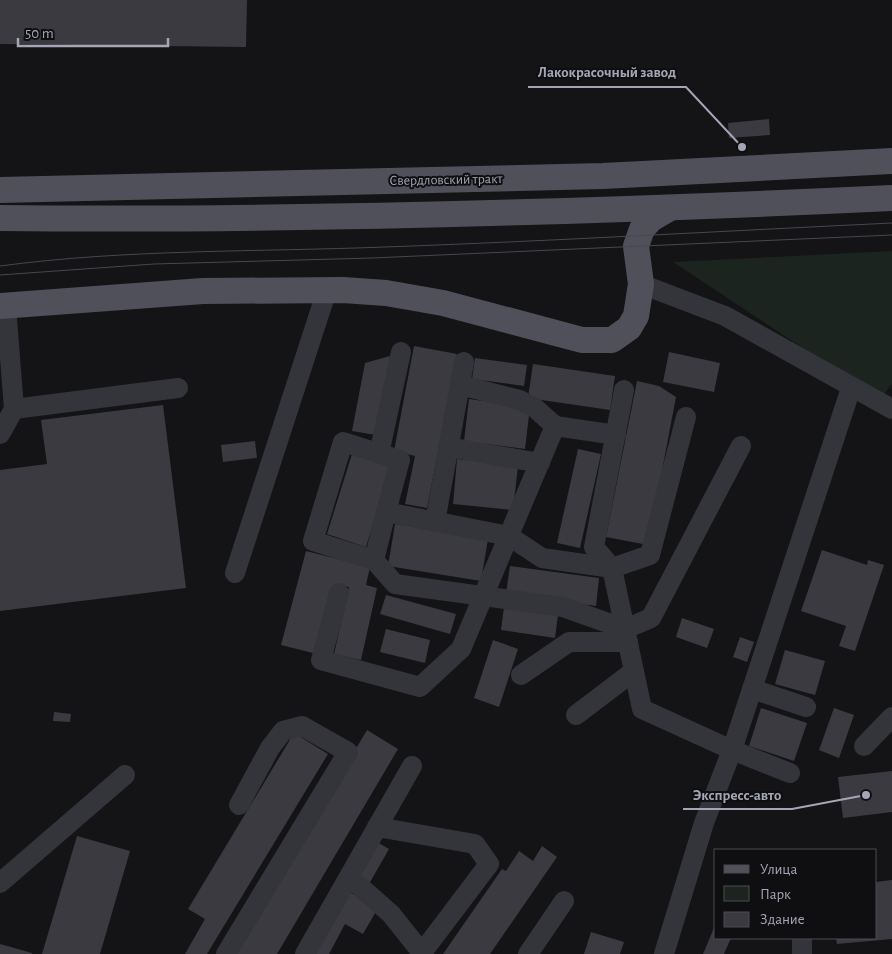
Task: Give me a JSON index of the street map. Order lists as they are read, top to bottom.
{
  "streets": {
    "main road": ["Свердловский тракт"]
  },
  "places": ["Лакокрасочный завод", "Экспресс-авто"],
  "legend": ["Улица", "Парк", "Здание"],
  "scale_bar": "50 m"
}
